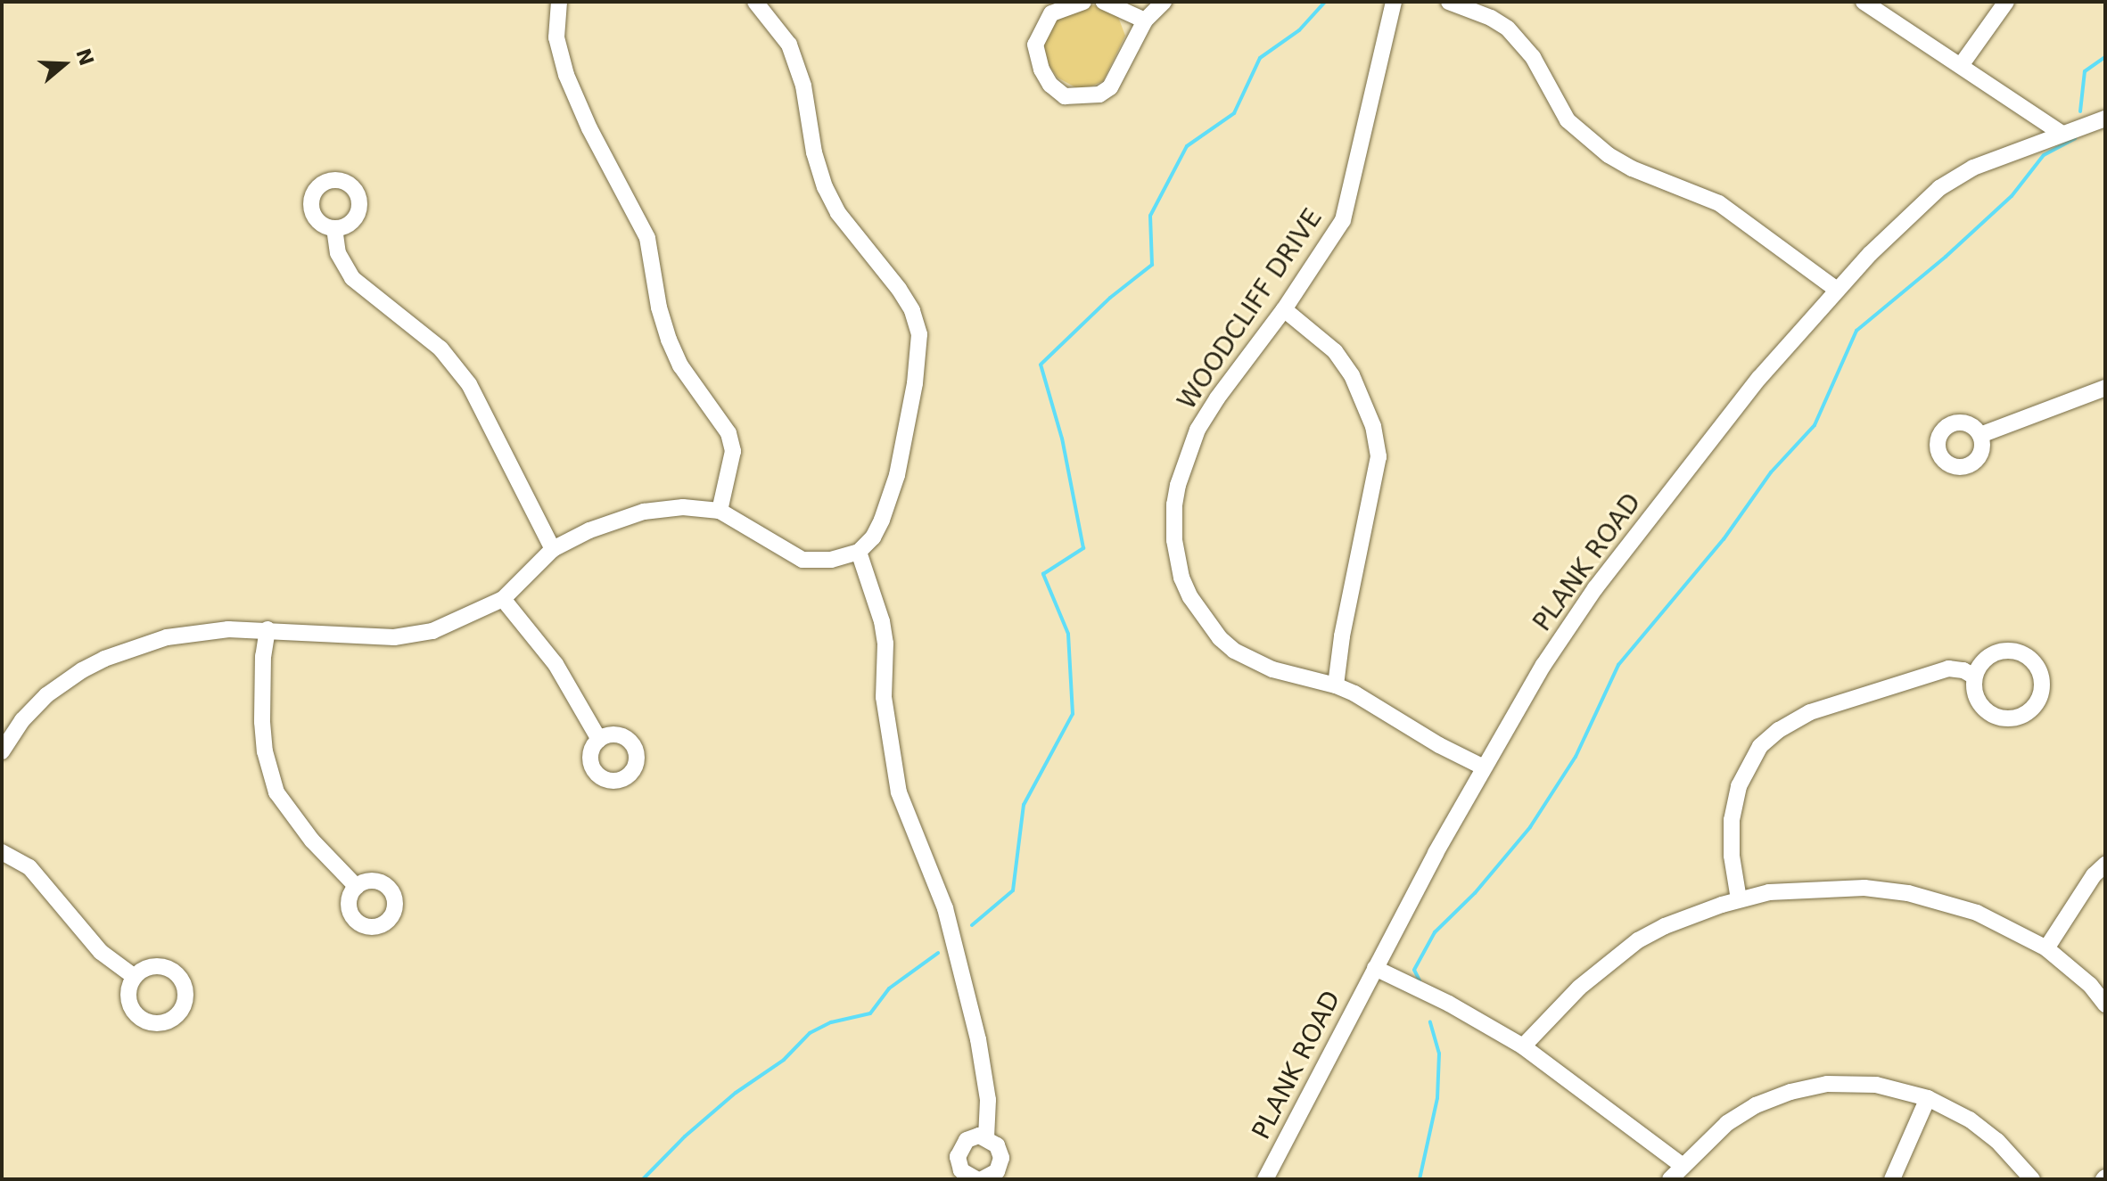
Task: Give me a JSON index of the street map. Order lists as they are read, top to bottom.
{
  "streets": {
    "street": ["WOODCLIFF DRIVE", "PLANK ROAD"]
  },
  "crossings": [
    ["WOODCLIFF DRIVE", "PLANK ROAD"]
  ],
  "north": "right"
}
